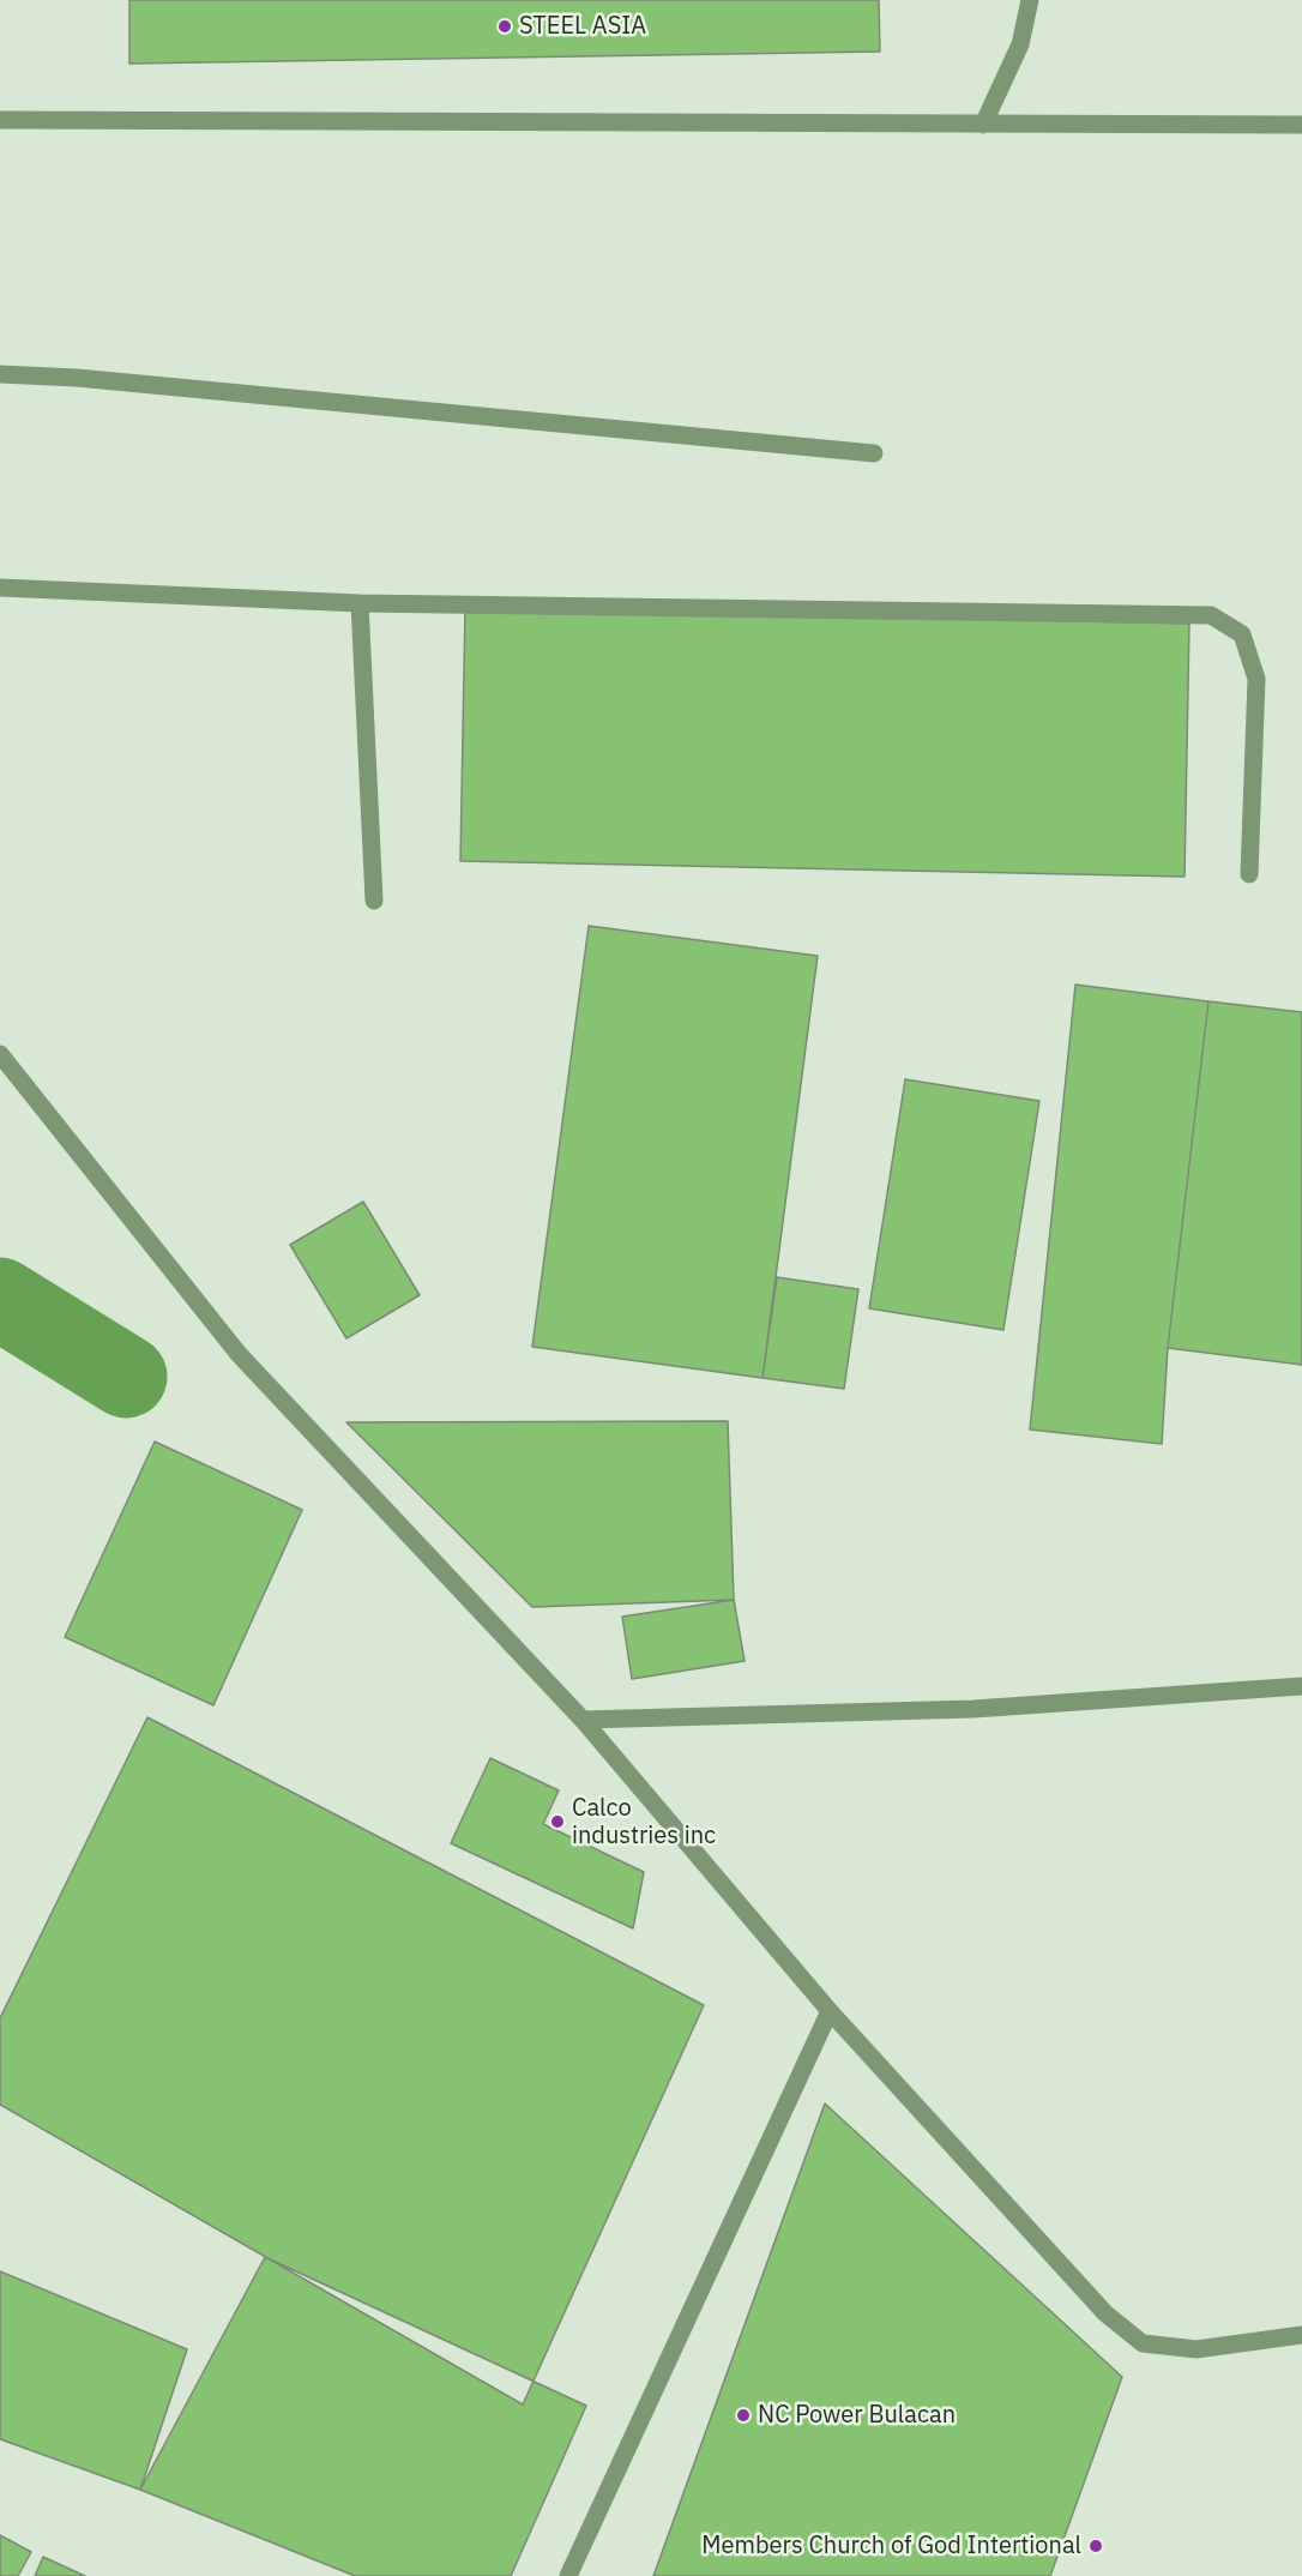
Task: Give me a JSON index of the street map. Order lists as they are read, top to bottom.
{
  "places": [
    "STEEL ASIA",
    "Calco industries inc",
    "NC Power Bulacan",
    "Members Church of God Intertional"
  ]
}
